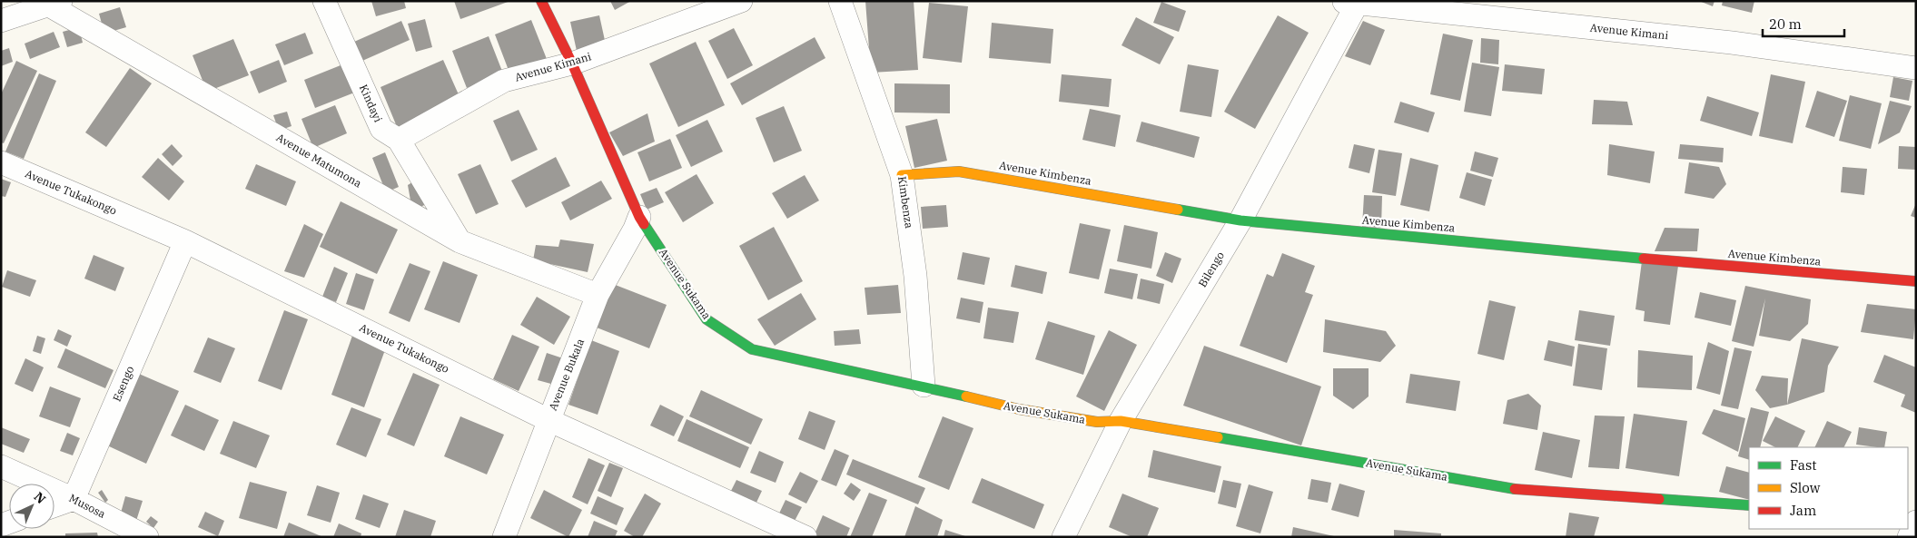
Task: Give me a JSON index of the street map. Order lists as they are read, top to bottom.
{
  "streets": {
    "street": [
      "Avenue Kimani",
      "Kindayi",
      "Avenue Matumona",
      "Avenue Kimbenza",
      "Avenue Tukakongo",
      "Kimbenza",
      "Bilengo",
      "Avenue Sukama",
      "Avenue Bukala",
      "Esengo",
      "Musosa"
    ]
  },
  "crossings": [
    ["Avenue Kimani", "Kindayi"],
    ["Avenue Kimani", "Bilengo"],
    ["Avenue Kimani", "Avenue Sukama"],
    ["Kindayi", "Avenue Matumona"],
    ["Avenue Matumona", "Avenue Bukala"],
    ["Avenue Kimbenza", "Kimbenza"],
    ["Avenue Kimbenza", "Bilengo"],
    ["Avenue Tukakongo", "Avenue Bukala"],
    ["Avenue Tukakongo", "Esengo"],
    ["Kimbenza", "Avenue Sukama"],
    ["Bilengo", "Avenue Sukama"],
    ["Avenue Sukama", "Avenue Bukala"],
    ["Esengo", "Musosa"]
  ],
  "legend": ["Fast", "Slow", "Jam"],
  "scale_bar": "20 m",
  "north": "top right"
}
